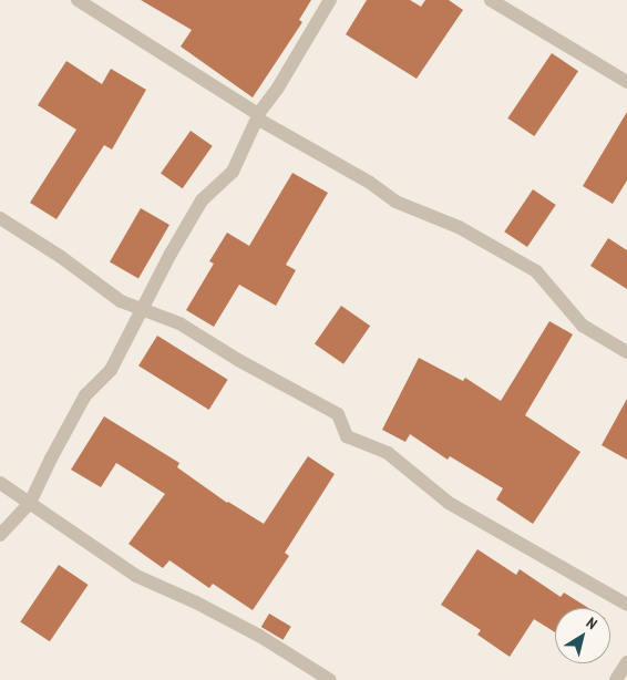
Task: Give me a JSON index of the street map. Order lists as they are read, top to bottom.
{
  "north": "top right"
}
